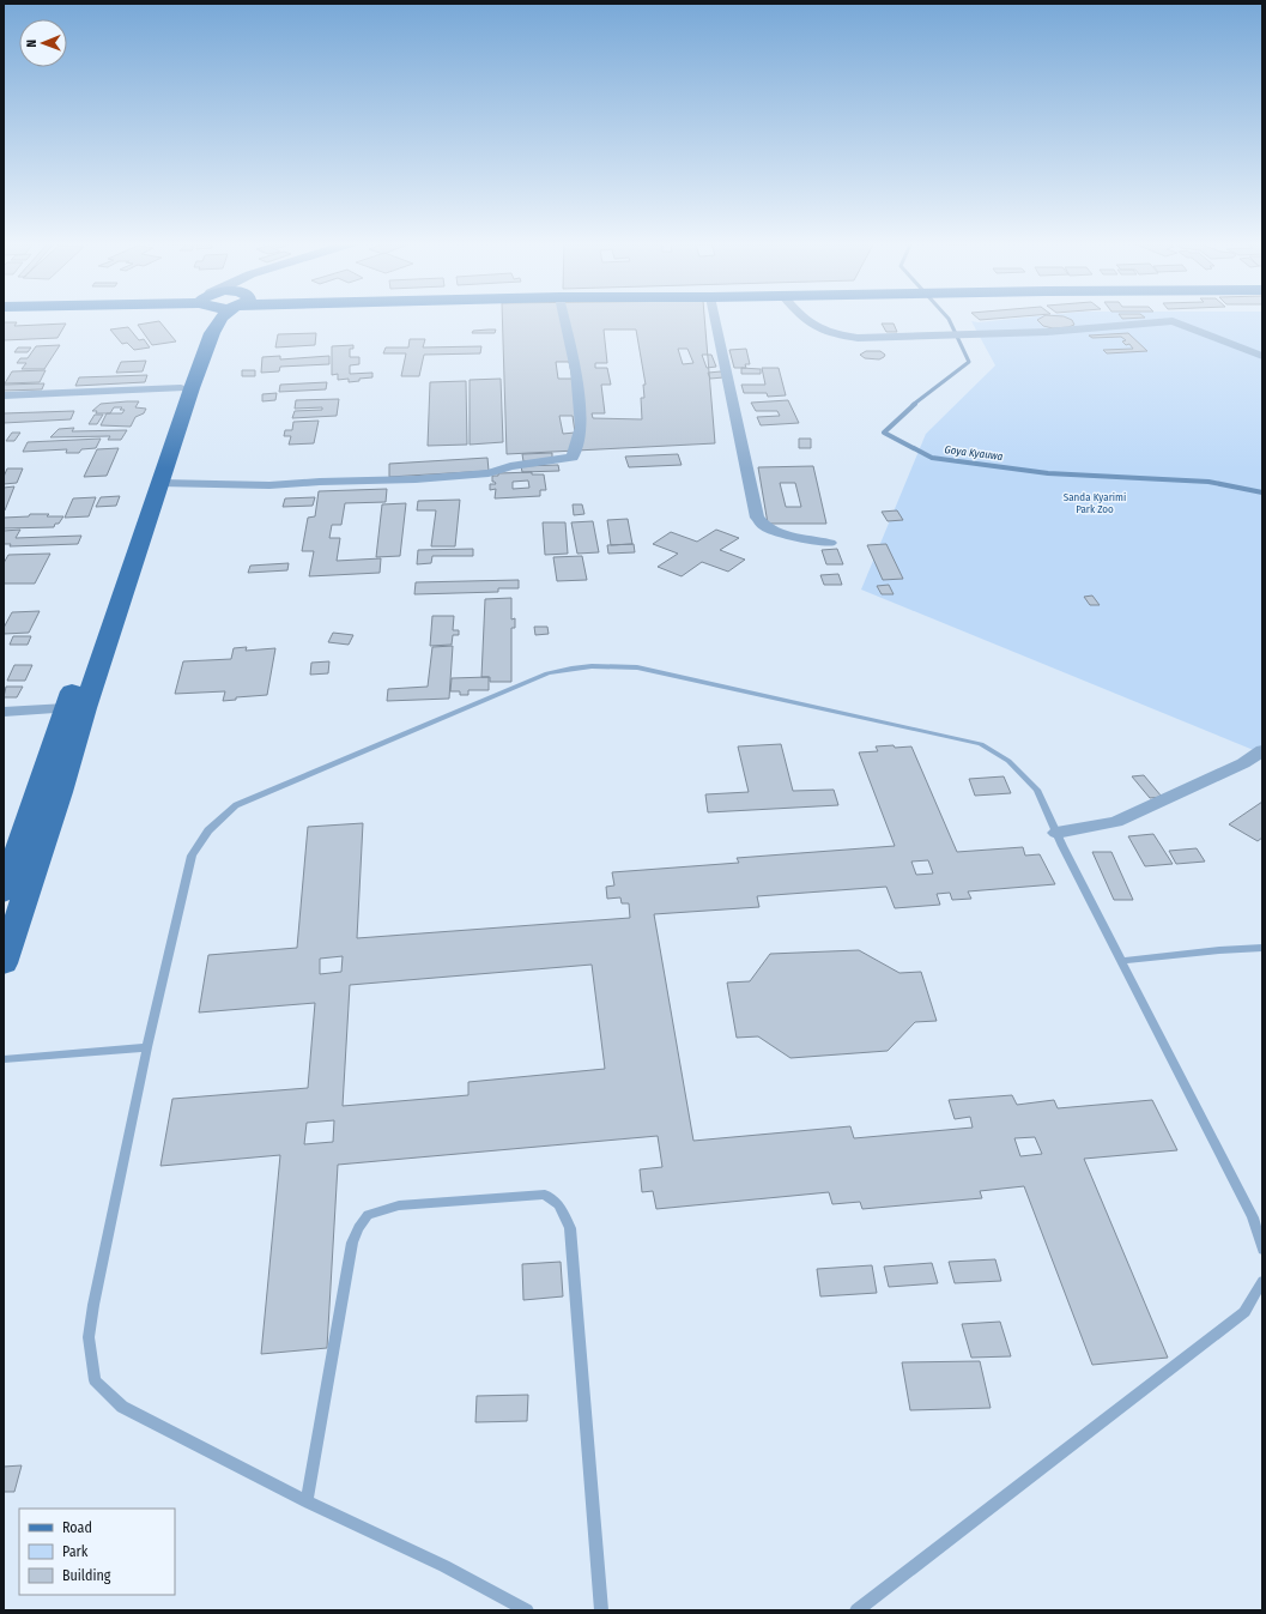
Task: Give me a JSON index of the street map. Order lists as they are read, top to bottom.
{
  "water": ["Goya Kyauwa"],
  "parks": ["Sanda Kyarimi Park Zoo"],
  "legend": ["Road", "Park", "Building"],
  "north": "left"
}
